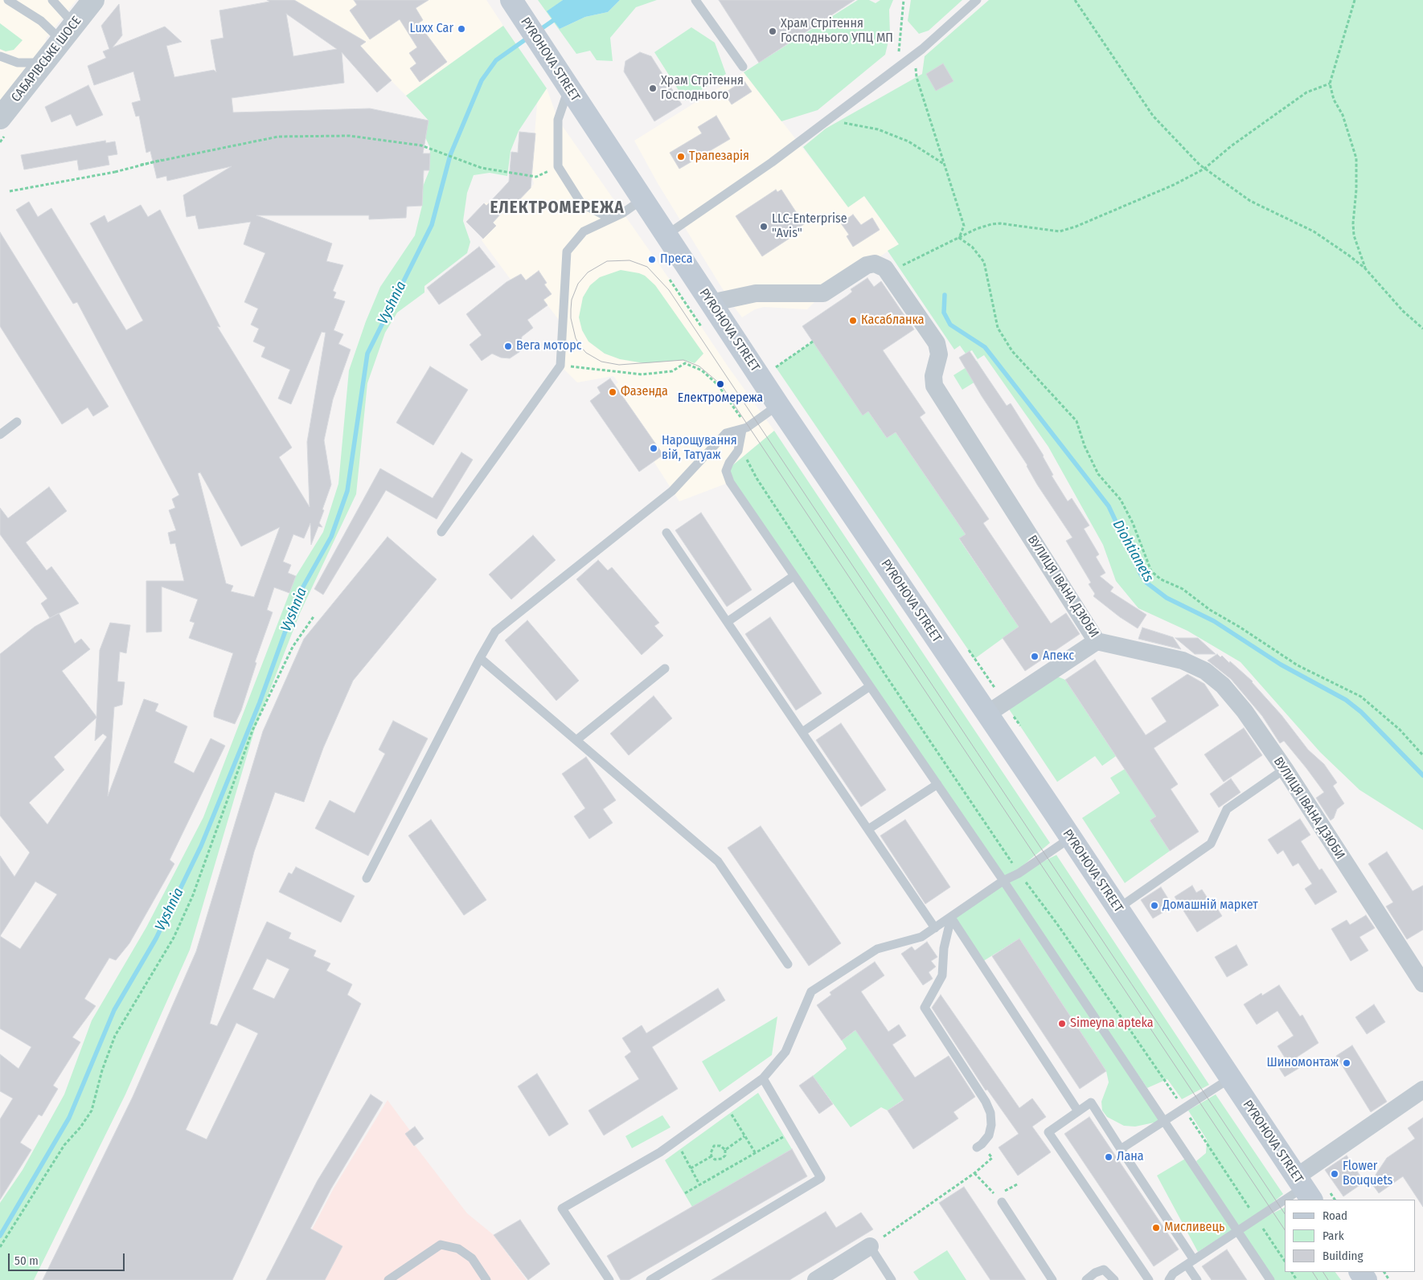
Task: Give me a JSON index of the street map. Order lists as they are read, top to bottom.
{
  "streets": {
    "main road": ["PYROHOVA STREET"],
    "street": ["САБАРІВСЬКЕ ШОСЕ", "ВУЛИЦЯ ІВАНА ДЗЮБИ"]
  },
  "crossings": [
    ["PYROHOVA STREET", "ВУЛИЦЯ ІВАНА ДЗЮБИ"]
  ],
  "districts": ["ЕЛЕКТРОМЕРЕЖА"],
  "water": ["Vyshnia", "Diohtianets"],
  "places": [
    "Luxx Car",
    "Храм Стрітення Господнього УПЦ МП",
    "Храм Стрітення Господнього",
    "Трапезарія",
    "LLC-Enterprise \"Avis\"",
    "Преса",
    "Касабланка",
    "Вега моторс",
    "Електромережа",
    "Фазенда",
    "Нарощування вій, Татуаж",
    "Апекс",
    "Домашній маркет",
    "Simeyna apteka",
    "Шиномонтаж",
    "Лана",
    "Flower Bouquets",
    "Мисливець"
  ],
  "legend": ["Road", "Park", "Building"],
  "scale_bar": "50 m"
}
